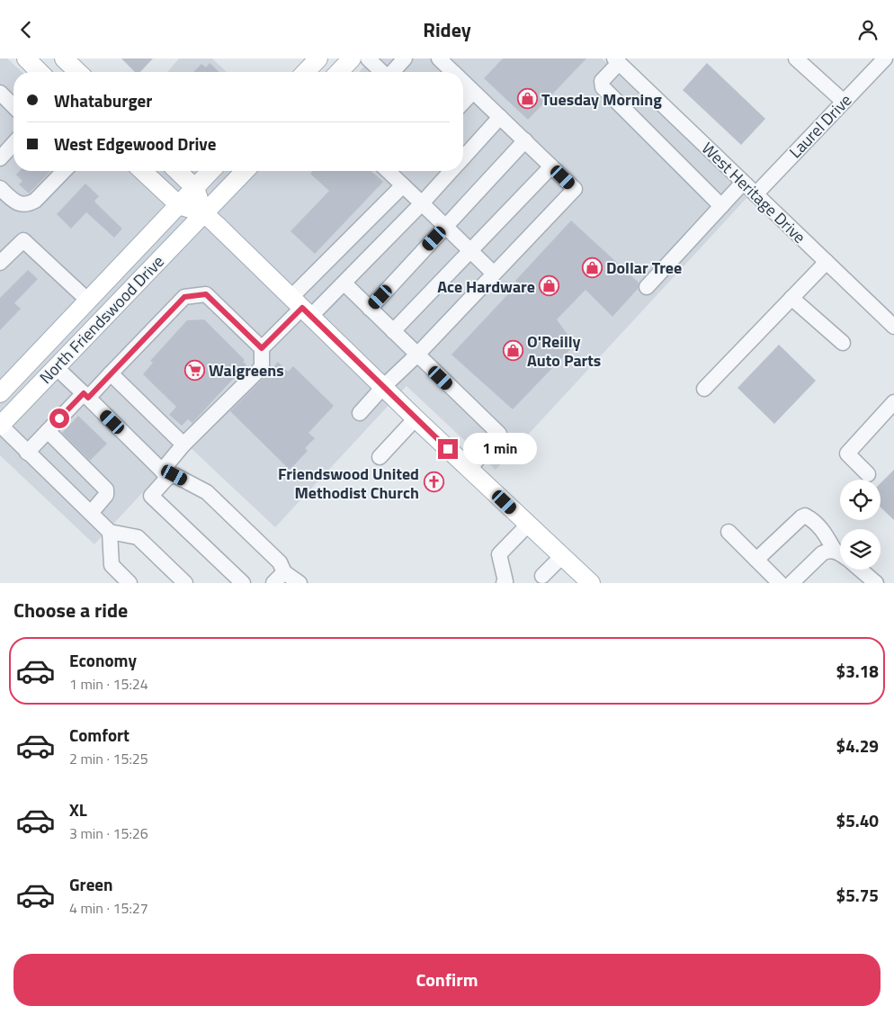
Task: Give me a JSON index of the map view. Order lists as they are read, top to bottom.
{
  "streets": {
    "main road": ["North Friendswood Drive"],
    "street": ["Laurel Drive", "West Heritage Drive"]
  },
  "crossings": [
    ["Laurel Drive", "West Heritage Drive"]
  ],
  "places": {
    "shop": [
      "Tuesday Morning",
      "Dollar Tree",
      "Ace Hardware",
      "O'Reilly Auto Parts"
    ],
    "supermarket": ["Walgreens"],
    "church": ["Friendswood United Methodist Church"]
  },
  "page": {
    "header": "Ridey",
    "banner": ["Whataburger", "West Edgewood Drive"],
    "bubble": "1 min",
    "heading": "Choose a ride",
    "list": [
      {
        "name": "Economy",
        "note": "1 min · 15:24",
        "value": "$3.18"
      },
      {
        "name": "Comfort",
        "note": "2 min · 15:25",
        "value": "$4.29"
      },
      {
        "name": "XL",
        "note": "3 min · 15:26",
        "value": "$5.40"
      },
      {
        "name": "Green",
        "note": "4 min · 15:27",
        "value": "$5.75"
      }
    ],
    "buttons": "Confirm"
  }
}
